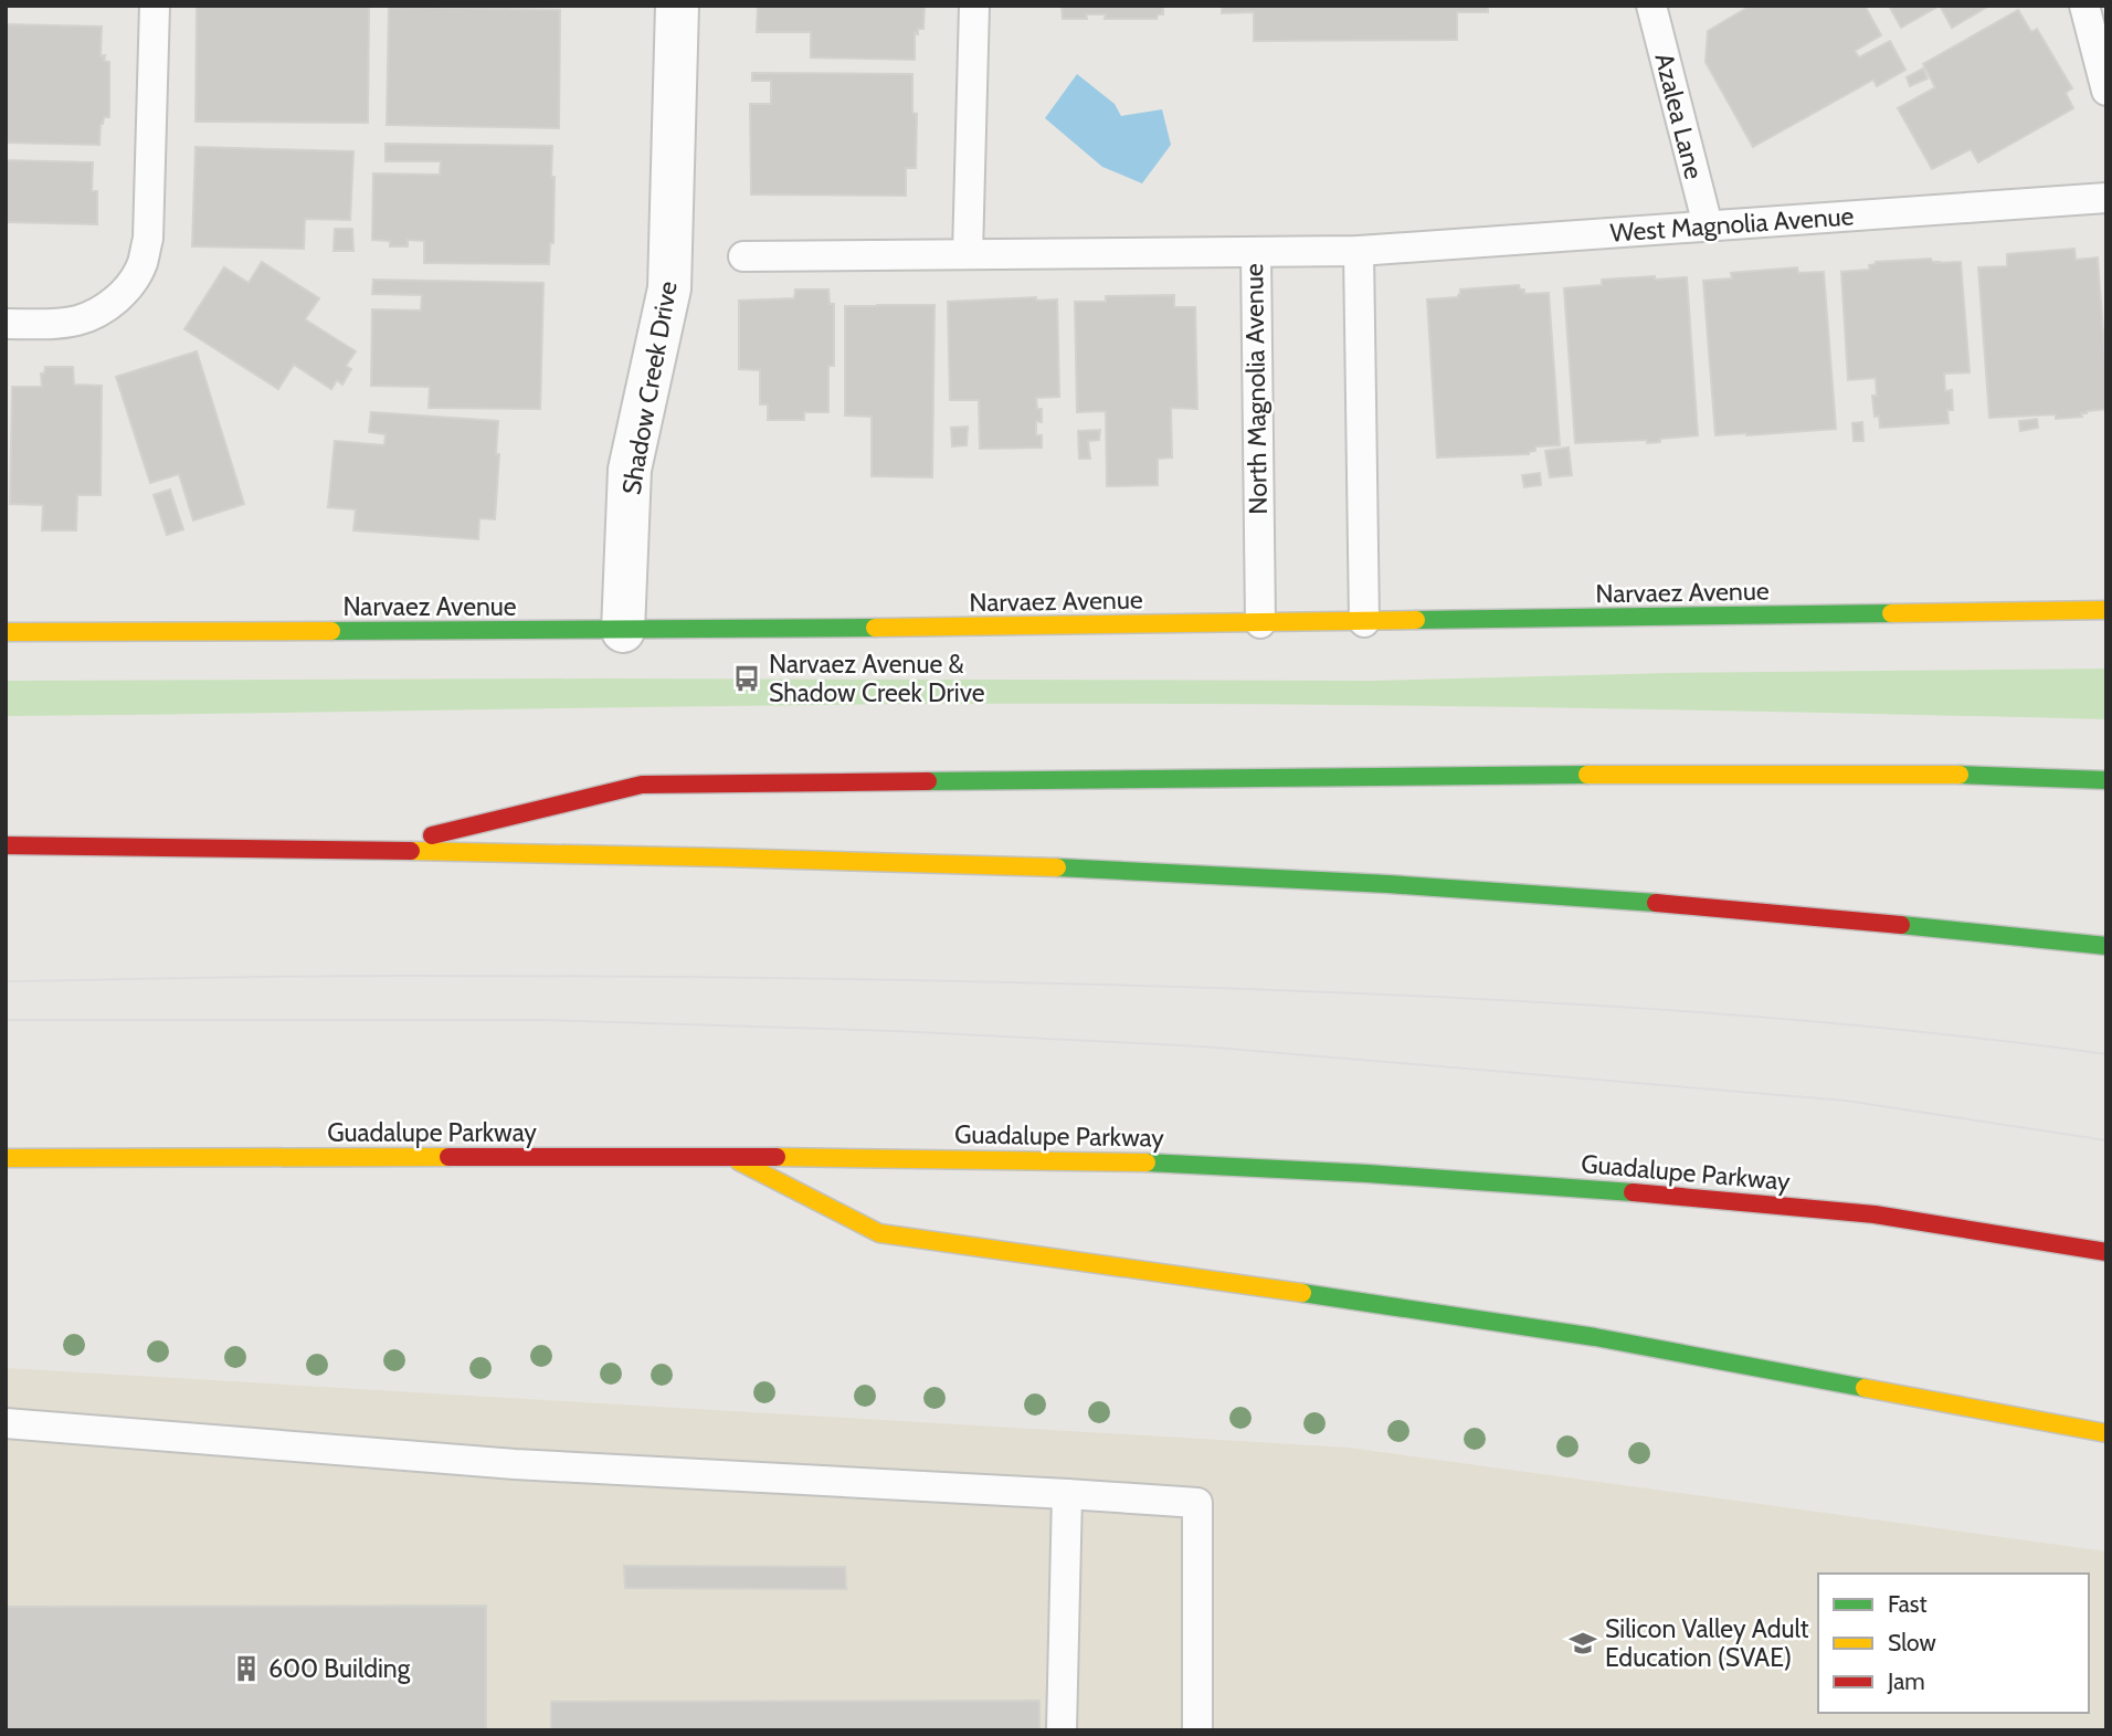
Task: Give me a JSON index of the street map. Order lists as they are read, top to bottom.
{
  "streets": {
    "main road": ["Narvaez Avenue", "Guadalupe Parkway"],
    "street": ["Shadow Creek Drive"],
    "lane": ["Azalea Lane", "West Magnolia Avenue", "North Magnolia Avenue"]
  },
  "crossings": [
    ["Azalea Lane", "West Magnolia Avenue"],
    ["West Magnolia Avenue", "North Magnolia Avenue"],
    ["Shadow Creek Drive", "Narvaez Avenue"],
    ["North Magnolia Avenue", "Narvaez Avenue"]
  ],
  "places": {
    "bus stop": ["Narvaez Avenue & Shadow Creek Drive"],
    "school or university": ["Silicon Valley Adult Education (SVAE)"],
    "building": ["600 Building"]
  },
  "legend": ["Fast", "Slow", "Jam"]
}
